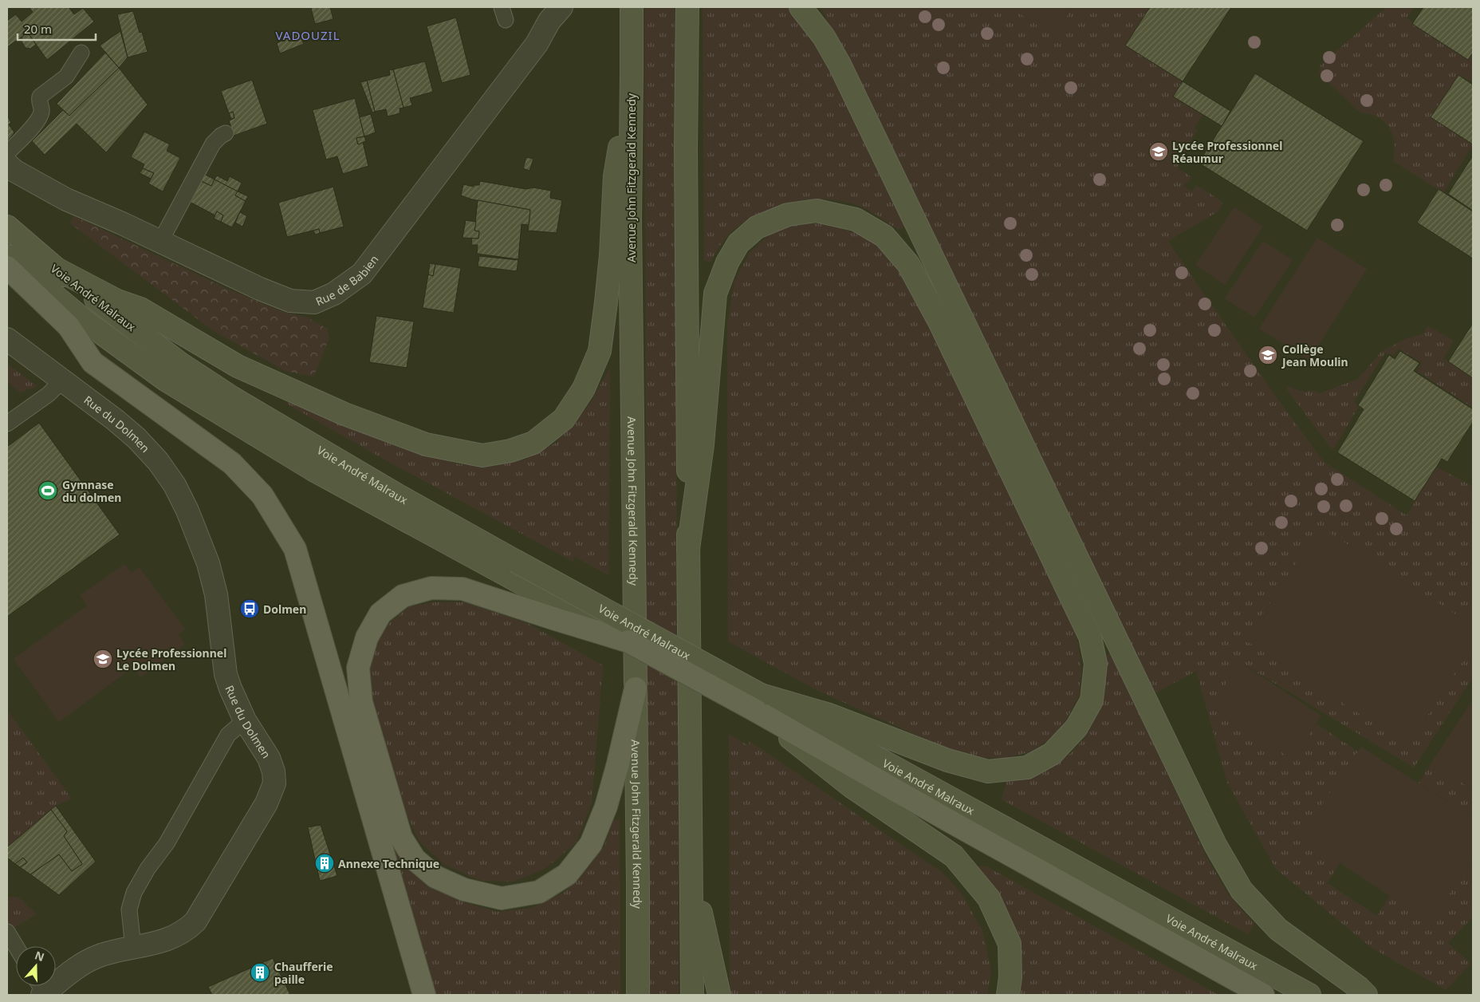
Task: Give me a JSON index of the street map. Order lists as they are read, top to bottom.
{
  "streets": {
    "main road": ["Avenue John Fitzgerald Kennedy", "Voie André Malraux"],
    "street": ["Rue de Babien", "Rue du Dolmen"]
  },
  "districts": ["VADOUZIL"],
  "places": {
    "school or university": ["Lycée Professionnel Réaumur", "Collège Jean Moulin", "Lycée Professionnel Le Dolmen"],
    "sports": ["Gymnase du dolmen"],
    "bus stop": ["Dolmen"],
    "building": ["Annexe Technique", "Chaufferie paille"]
  },
  "scale_bar": "20 m",
  "north": "top"
}
